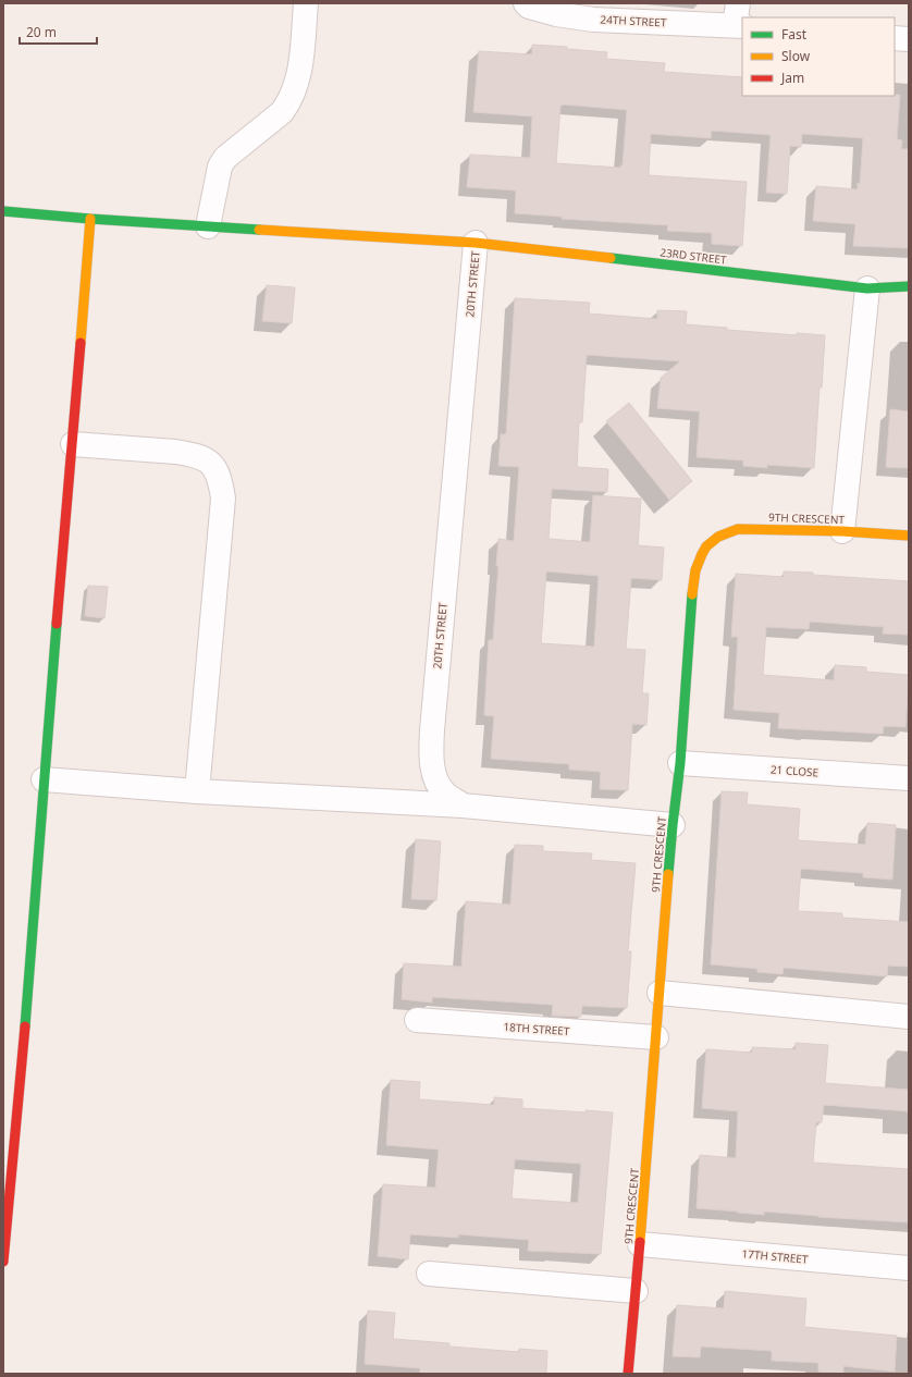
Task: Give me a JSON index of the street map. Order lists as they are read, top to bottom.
{
  "streets": {
    "street": [
      "24TH STREET",
      "23RD STREET",
      "20TH STREET",
      "9TH CRESCENT",
      "21 CLOSE",
      "18TH STREET",
      "17TH STREET"
    ]
  },
  "crossings": [
    ["23RD STREET", "20TH STREET"],
    ["20TH STREET", "9TH CRESCENT"],
    ["9TH CRESCENT", "21 CLOSE"],
    ["9TH CRESCENT", "18TH STREET"],
    ["9TH CRESCENT", "17TH STREET"]
  ],
  "legend": ["Fast", "Slow", "Jam"],
  "scale_bar": "20 m"
}
